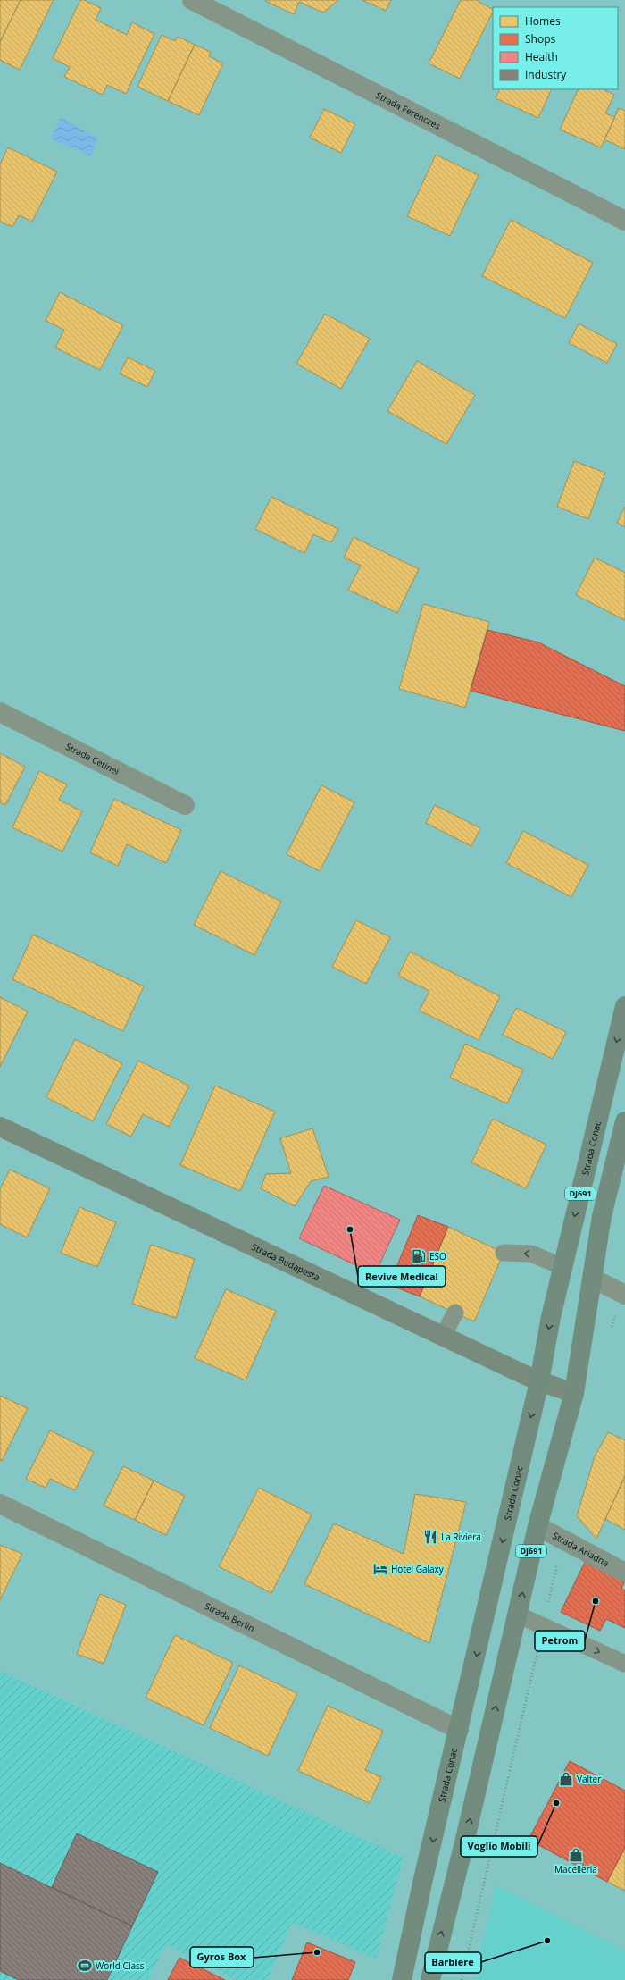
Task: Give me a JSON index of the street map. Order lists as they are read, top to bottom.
{
  "streets": {
    "main road": ["Strada Conac", "DJ691"],
    "street": [
      "Strada Ferenczes",
      "Strada Cetinei",
      "Strada Budapesta",
      "Strada Ariadna",
      "Strada Berlin"
    ]
  },
  "crossings": [
    ["Strada Conac", "Strada Budapesta"],
    ["Strada Conac", "Strada Berlin"],
    ["DJ691", "Strada Budapesta"],
    ["DJ691", "Strada Ariadna"]
  ],
  "places": {
    "other": [
      "Revive Medical",
      "Petrom",
      "Voglio Mobili",
      "Barbiere",
      "Gyros Box"
    ],
    "fuel station": ["ESO"],
    "restaurant": ["La Riviera"],
    "hotel": ["Hotel Galaxy"],
    "shop": ["Valter", "Macelleria"],
    "sports": ["World Class"]
  },
  "legend": [
    "Homes",
    "Shops",
    "Health",
    "Industry"
  ]
}
